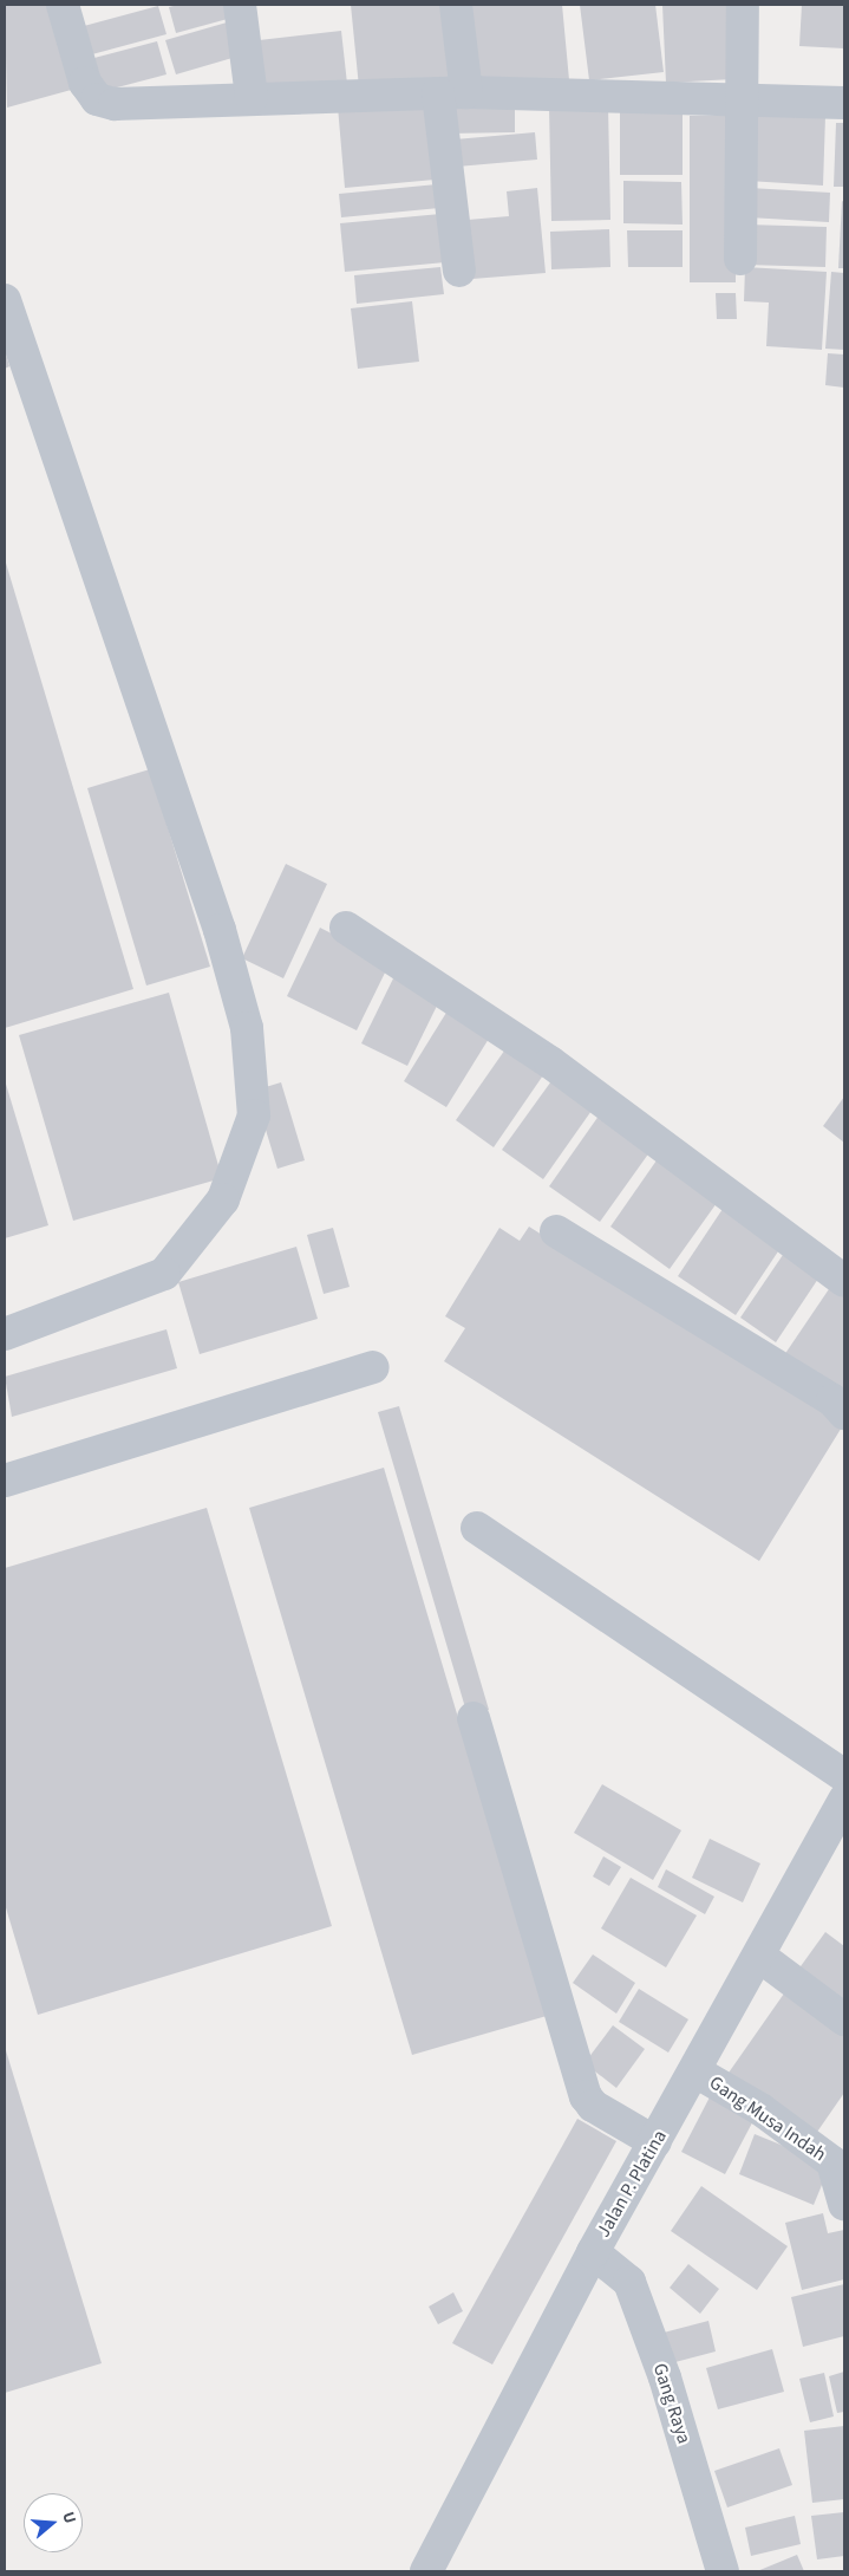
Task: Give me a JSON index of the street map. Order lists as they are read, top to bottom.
{
  "streets": {
    "street": ["Gang Musa Indah", "Jalan P. Platina", "Gang Raya"]
  },
  "crossings": [
    ["Gang Musa Indah", "Jalan P. Platina"],
    ["Jalan P. Platina", "Gang Raya"]
  ],
  "north": "right"
}
